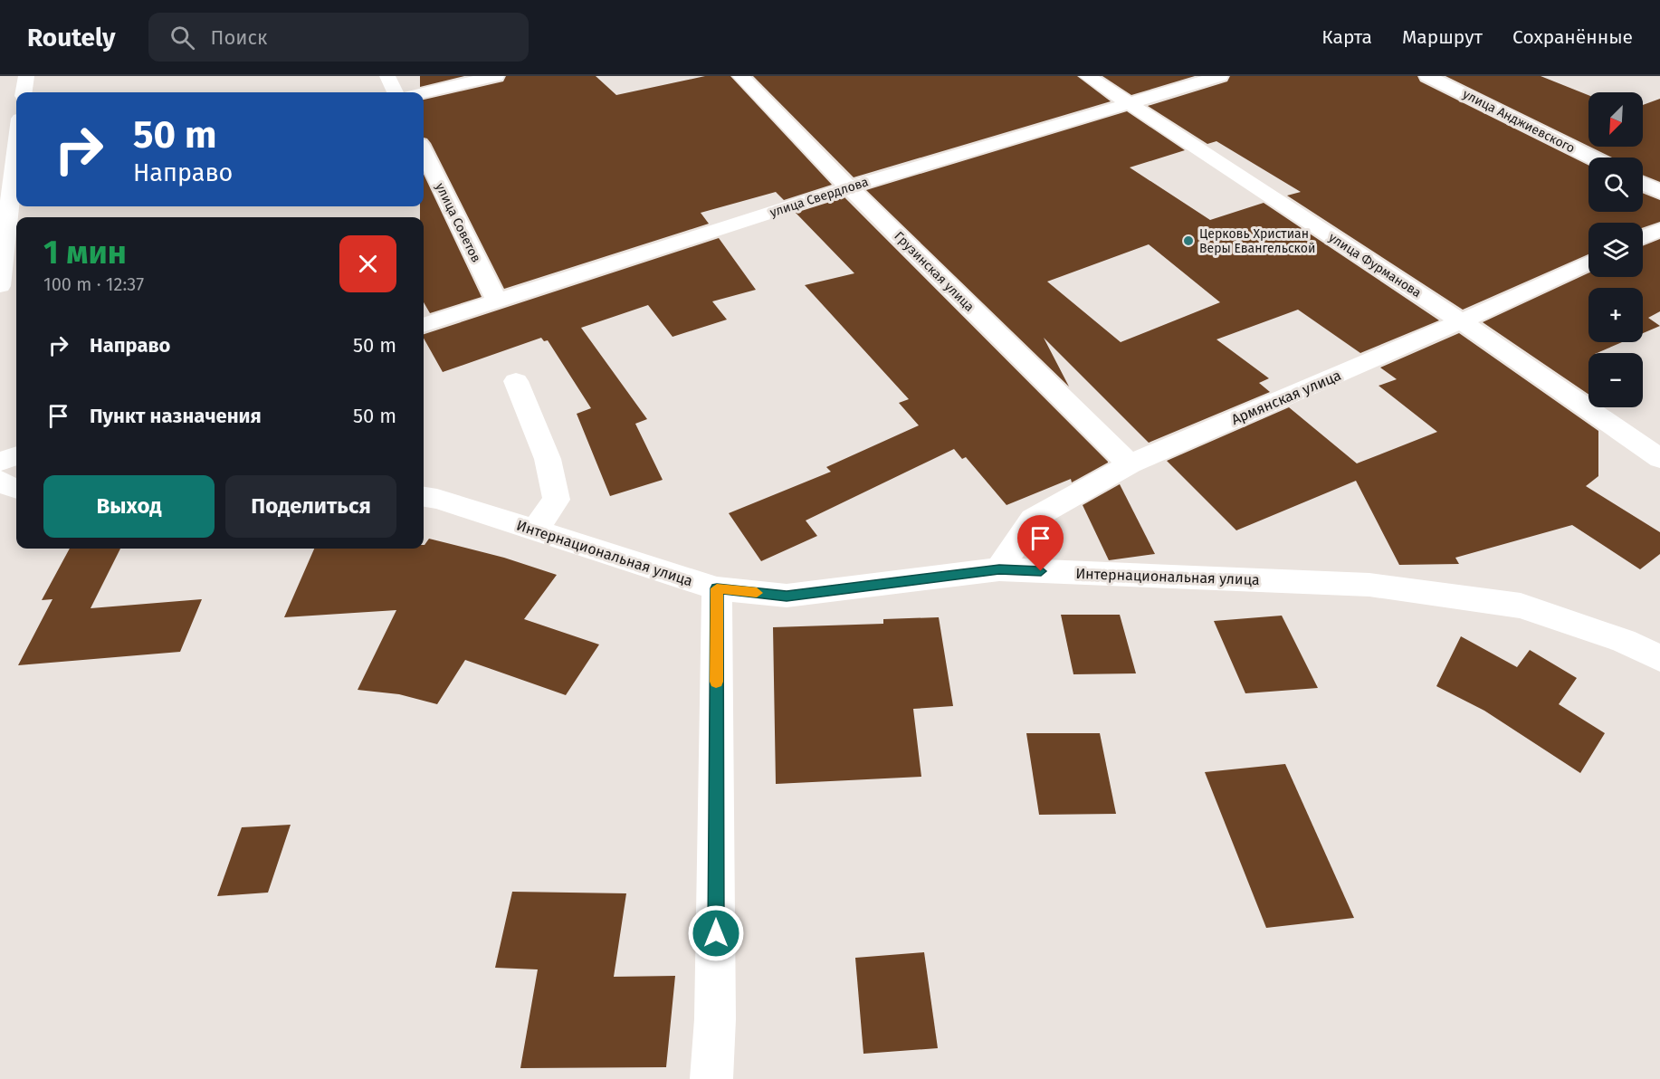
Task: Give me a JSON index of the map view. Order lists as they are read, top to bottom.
{
  "streets": {
    "street": [
      "улица Анджиевского",
      "улица Свердлова",
      "улица Советов",
      "улица Фурманова",
      "Грузинская улица",
      "Армянская улица",
      "Интернациональная улица"
    ]
  },
  "crossings": [
    ["улица Свердлова", "улица Советов"],
    ["улица Свердлова", "улица Фурманова"],
    ["улица Свердлова", "Грузинская улица"],
    ["улица Фурманова", "Армянская улица"],
    ["Грузинская улица", "Армянская улица"],
    ["Армянская улица", "Интернациональная улица"]
  ],
  "places": ["Церковь Христиан Веры Евангельской"],
  "north": "bottom left",
  "page": {
    "header": "Routely",
    "search": "Поиск",
    "nav": ["Карта", "Маршрут", "Сохранённые"],
    "map_buttons": ["+", "−"],
    "turn": ["50 m", "Направо"],
    "heading": ["1 мин", "100 m · 12:37"],
    "list": [
      {
        "name": "Направо",
        "value": "50 m"
      },
      {
        "name": "Пункт назначения",
        "value": "50 m"
      }
    ],
    "buttons": ["Выход", "Поделиться"]
  }
}
